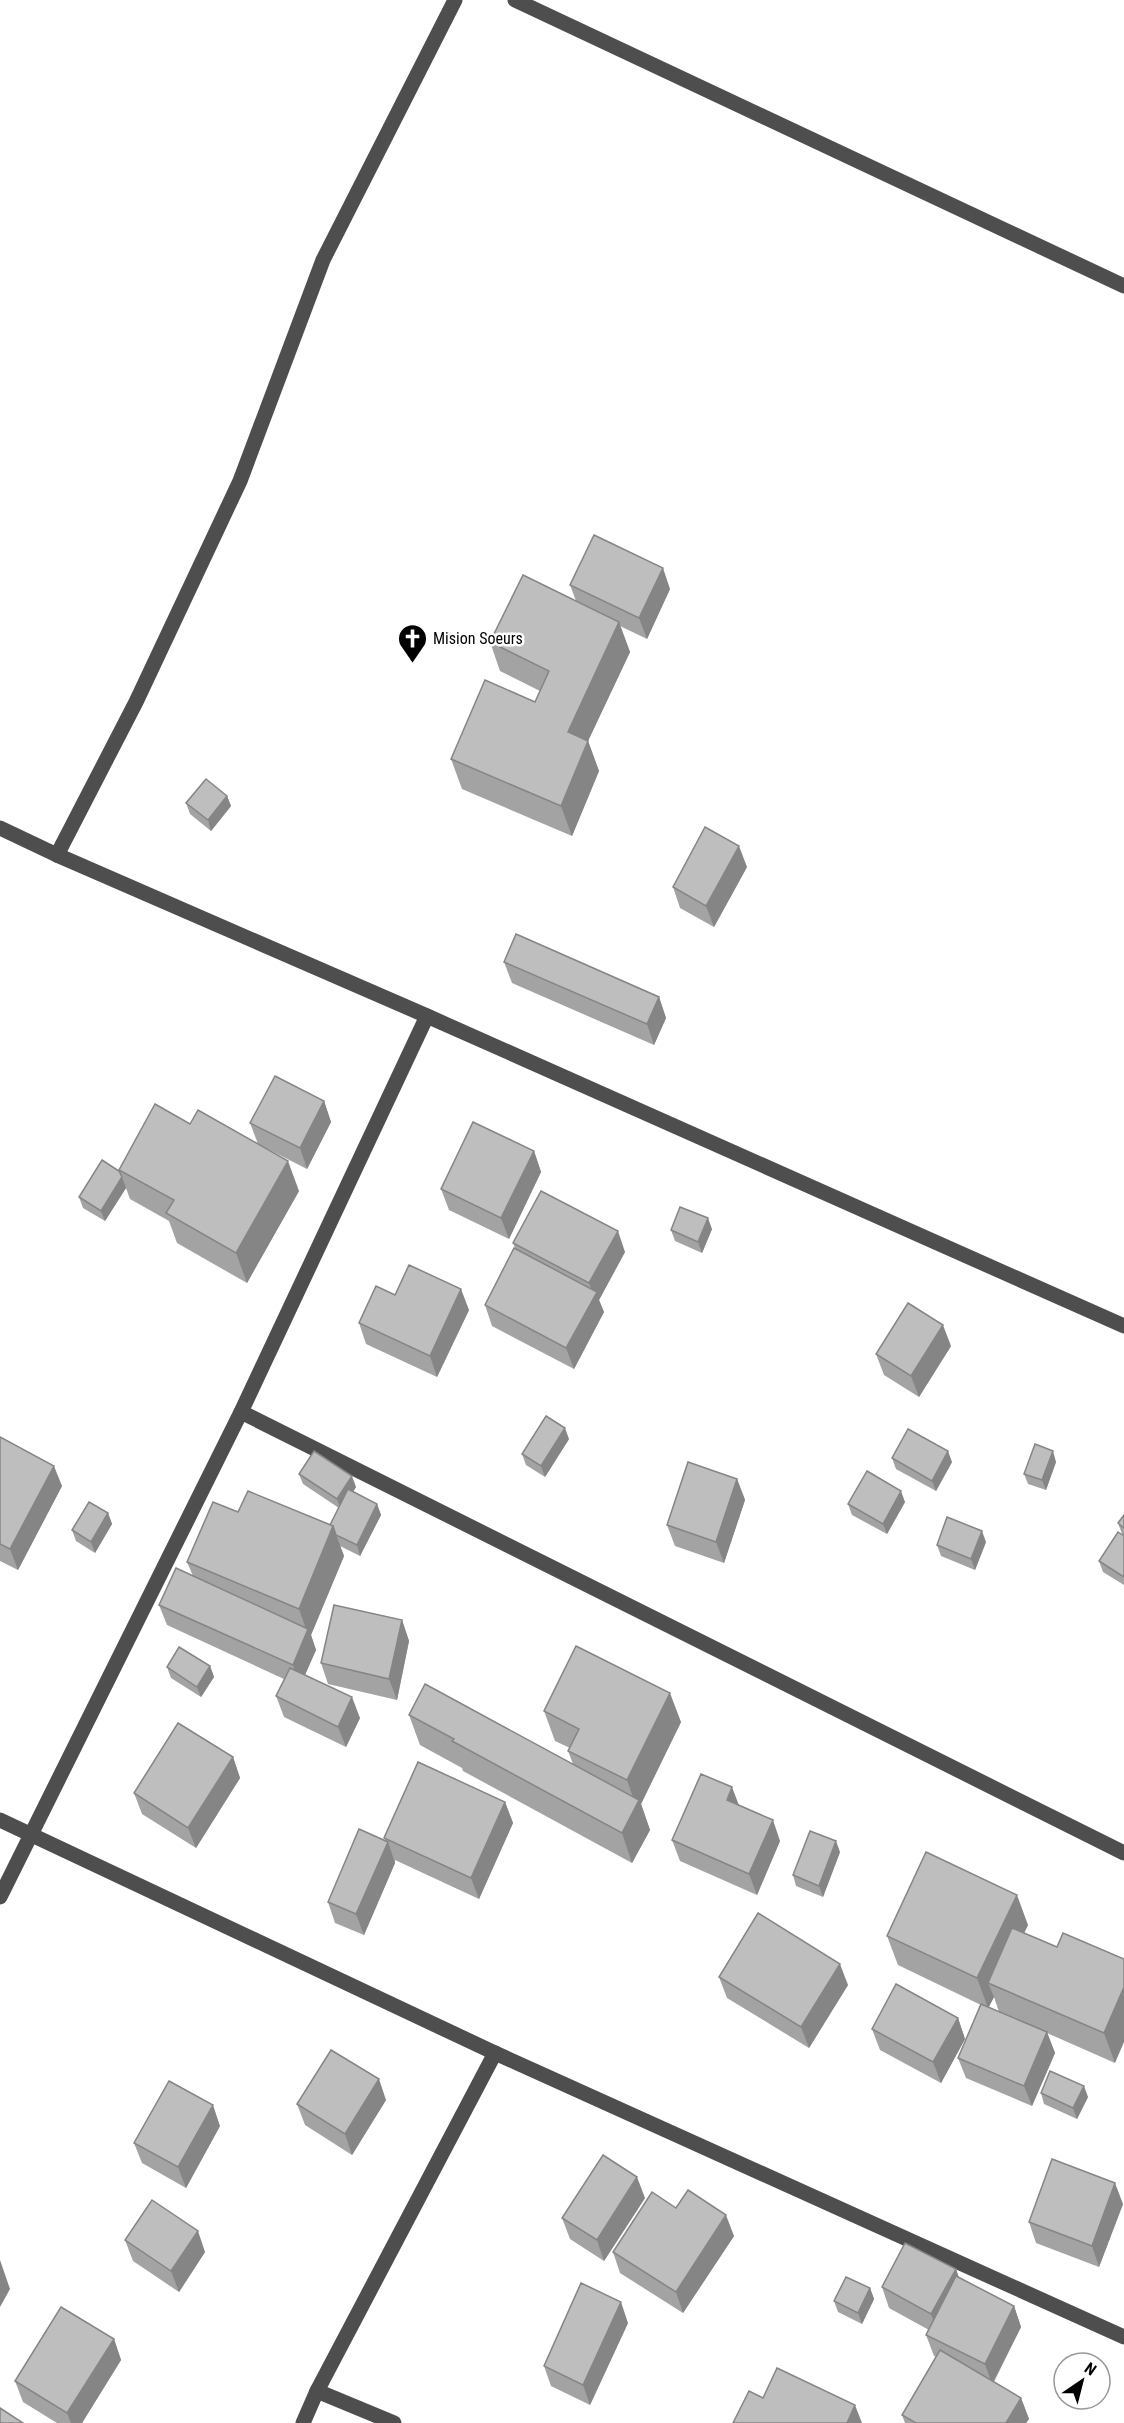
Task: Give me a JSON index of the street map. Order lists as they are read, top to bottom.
{
  "places": {
    "church": ["Mision Soeurs"]
  },
  "north": "top right"
}
